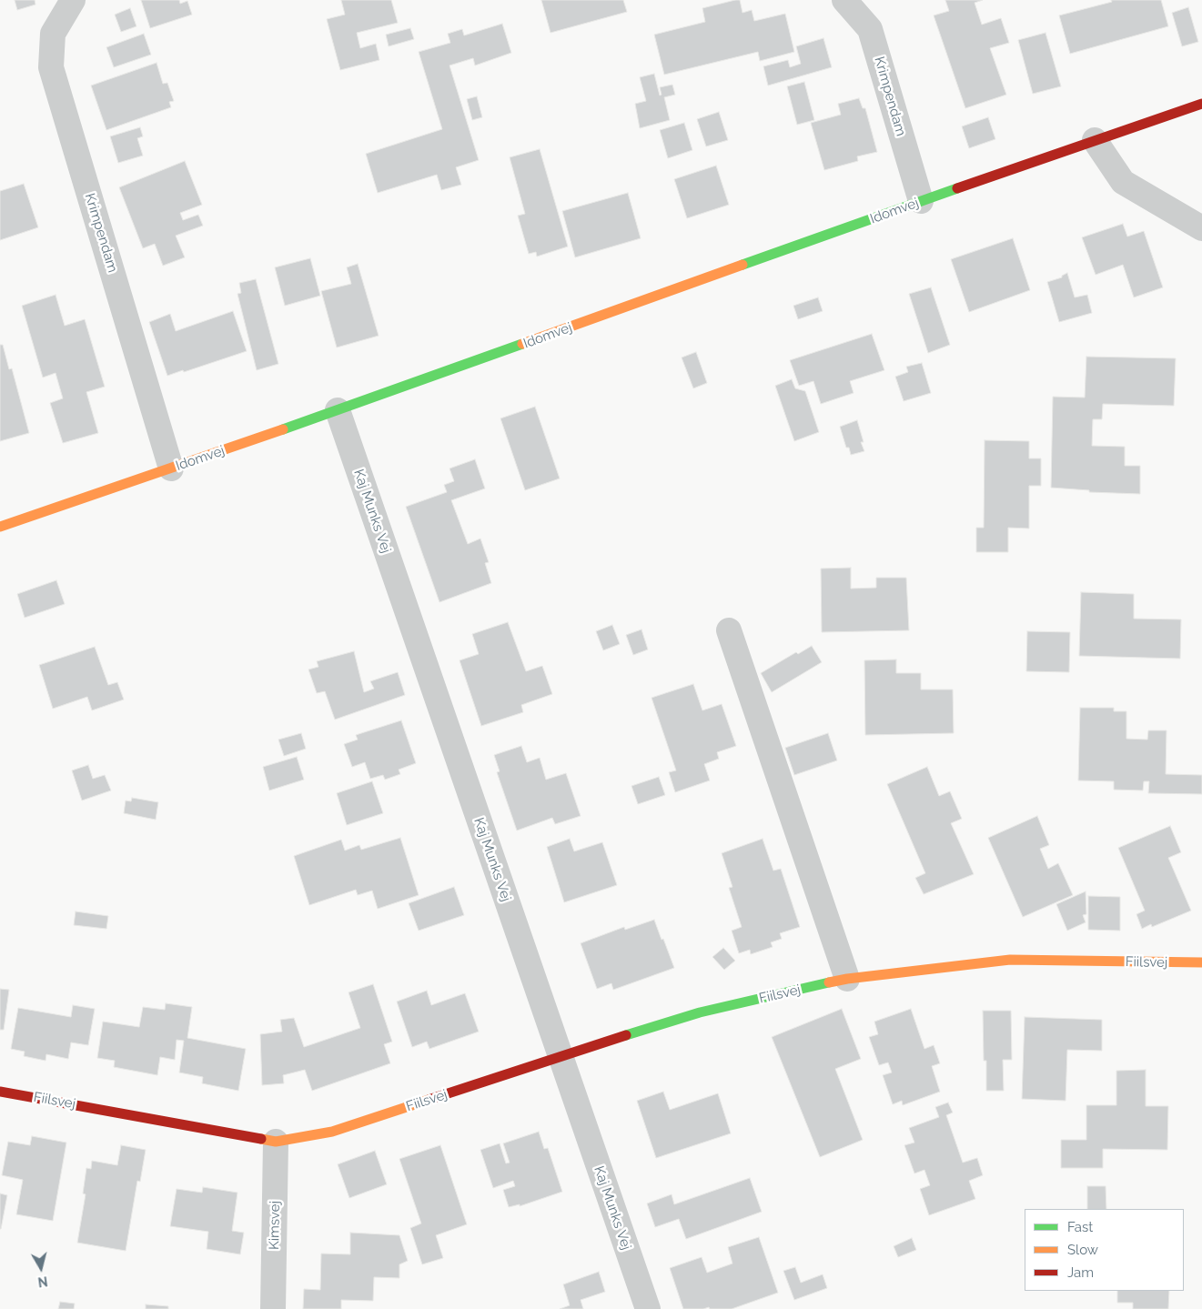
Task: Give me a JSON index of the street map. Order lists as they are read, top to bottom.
{
  "streets": {
    "street": [
      "Krimpendam",
      "Idomvej",
      "Kaj Munks Vej",
      "Fiilsvej",
      "Kimsvej"
    ]
  },
  "crossings": [
    ["Krimpendam", "Idomvej"],
    ["Idomvej", "Kaj Munks Vej"],
    ["Kaj Munks Vej", "Fiilsvej"],
    ["Fiilsvej", "Kimsvej"]
  ],
  "legend": ["Fast", "Slow", "Jam"],
  "north": "bottom"
}
